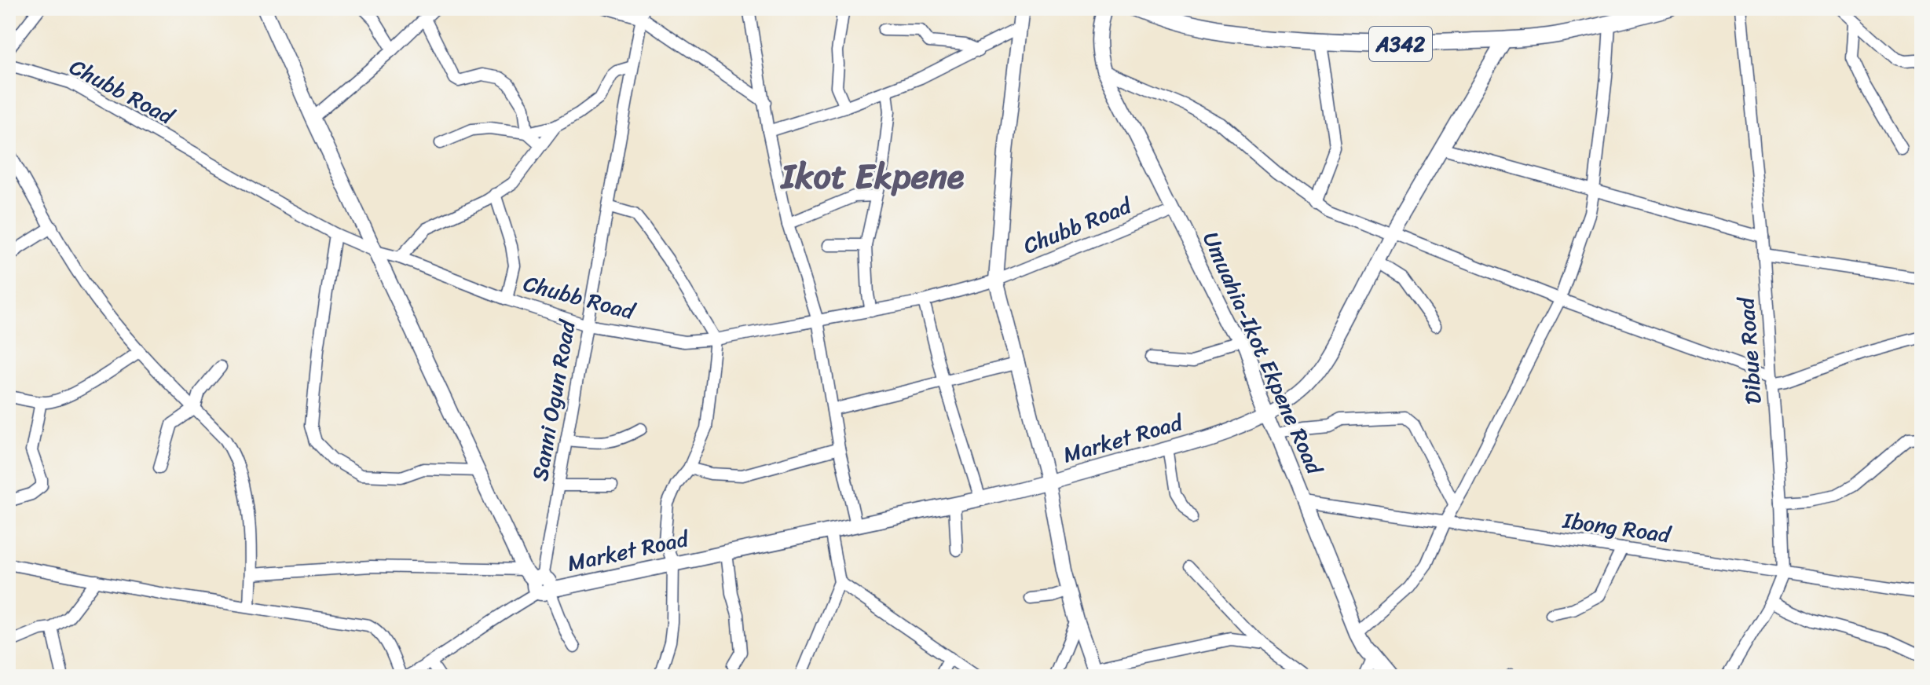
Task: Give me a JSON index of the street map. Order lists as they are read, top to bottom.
{
  "streets": {
    "highway": ["A342"],
    "main road": ["Umuahia-Ikot Ekpene Road", "Market Road"],
    "street": [
      "Chubb Road",
      "Dibue Road",
      "Sanni Ogun Road",
      "Ibong Road"
    ]
  },
  "crossings": [
    ["A342", "Market Road"],
    ["Chubb Road", "Umuahia-Ikot Ekpene Road"],
    ["Chubb Road", "Sanni Ogun Road"],
    ["Dibue Road", "Ibong Road"],
    ["Umuahia-Ikot Ekpene Road", "Market Road"],
    ["Umuahia-Ikot Ekpene Road", "Ibong Road"],
    ["Sanni Ogun Road", "Market Road"]
  ],
  "districts": ["Ikot Ekpene"]
}
